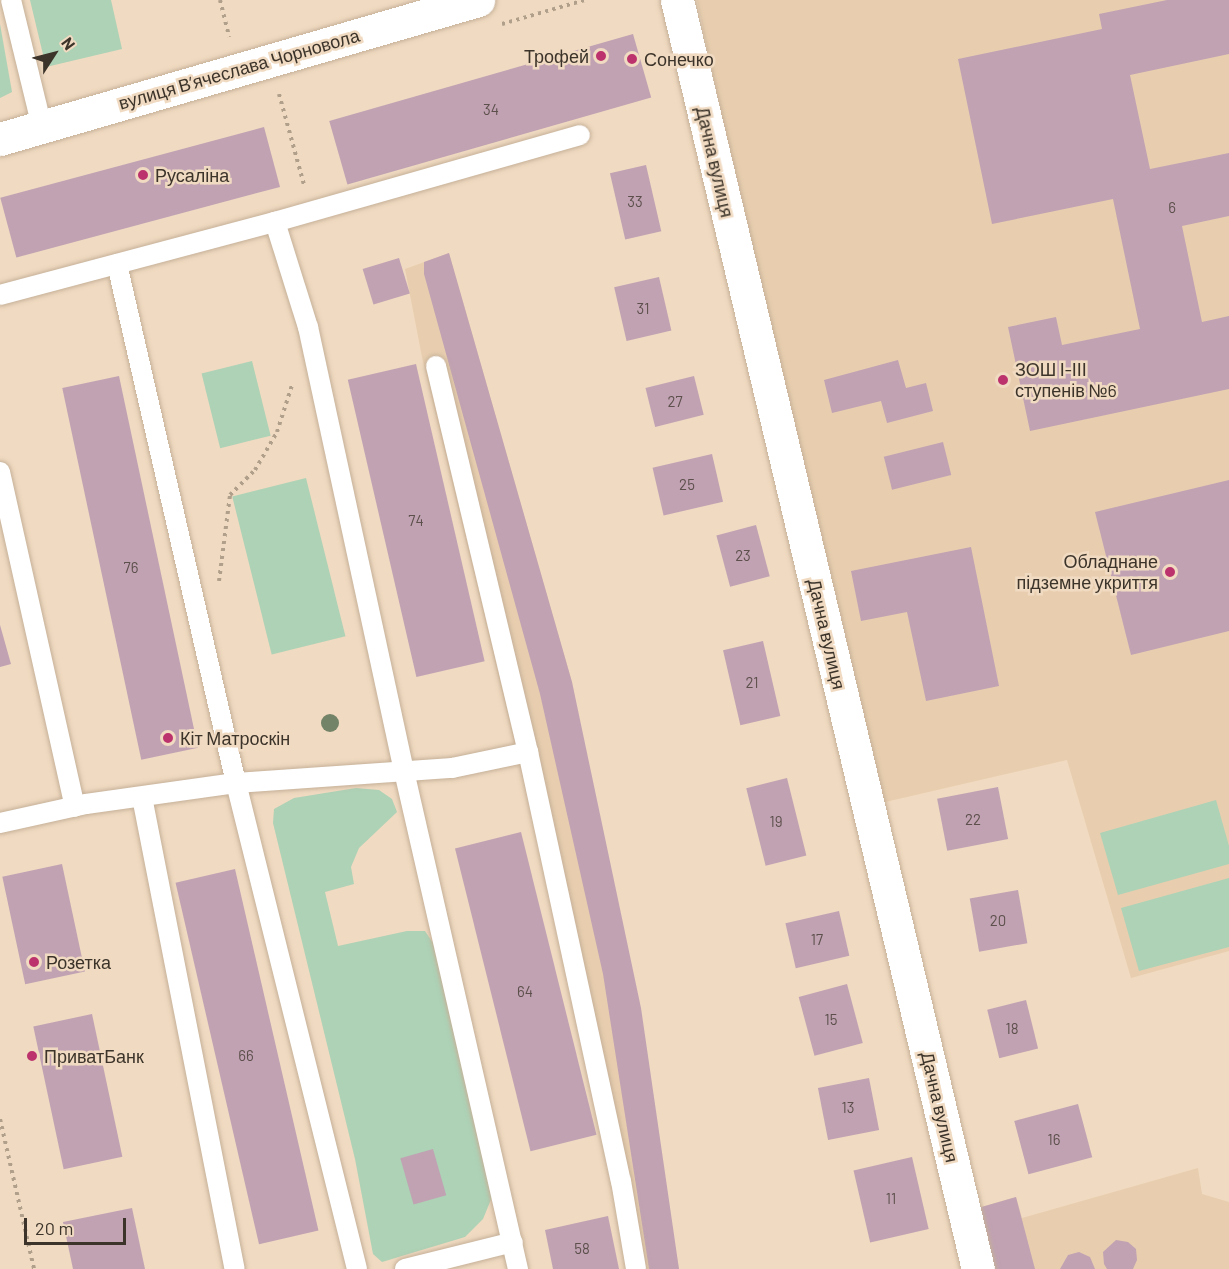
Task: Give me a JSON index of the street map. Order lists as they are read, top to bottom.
{
  "streets": {
    "street": ["вулиця Вʼячеслава Чорновола", "Дачна вулиця"]
  },
  "places": [
    "Трофей",
    "Сонечко",
    "Русаліна",
    "ЗОШ І-ІІІ ступенів №6",
    "Обладнане підземне укриття",
    "Кіт Матроскін",
    "Розетка",
    "ПриватБанк"
  ],
  "house_numbers": [
    "34",
    "33",
    "6",
    "31",
    "27",
    "25",
    "74",
    "23",
    "76",
    "21",
    "22",
    "19",
    "20",
    "17",
    "64",
    "15",
    "18",
    "66",
    "13",
    "16",
    "11",
    "58"
  ],
  "scale_bar": "20 m",
  "north": "top right"
}
